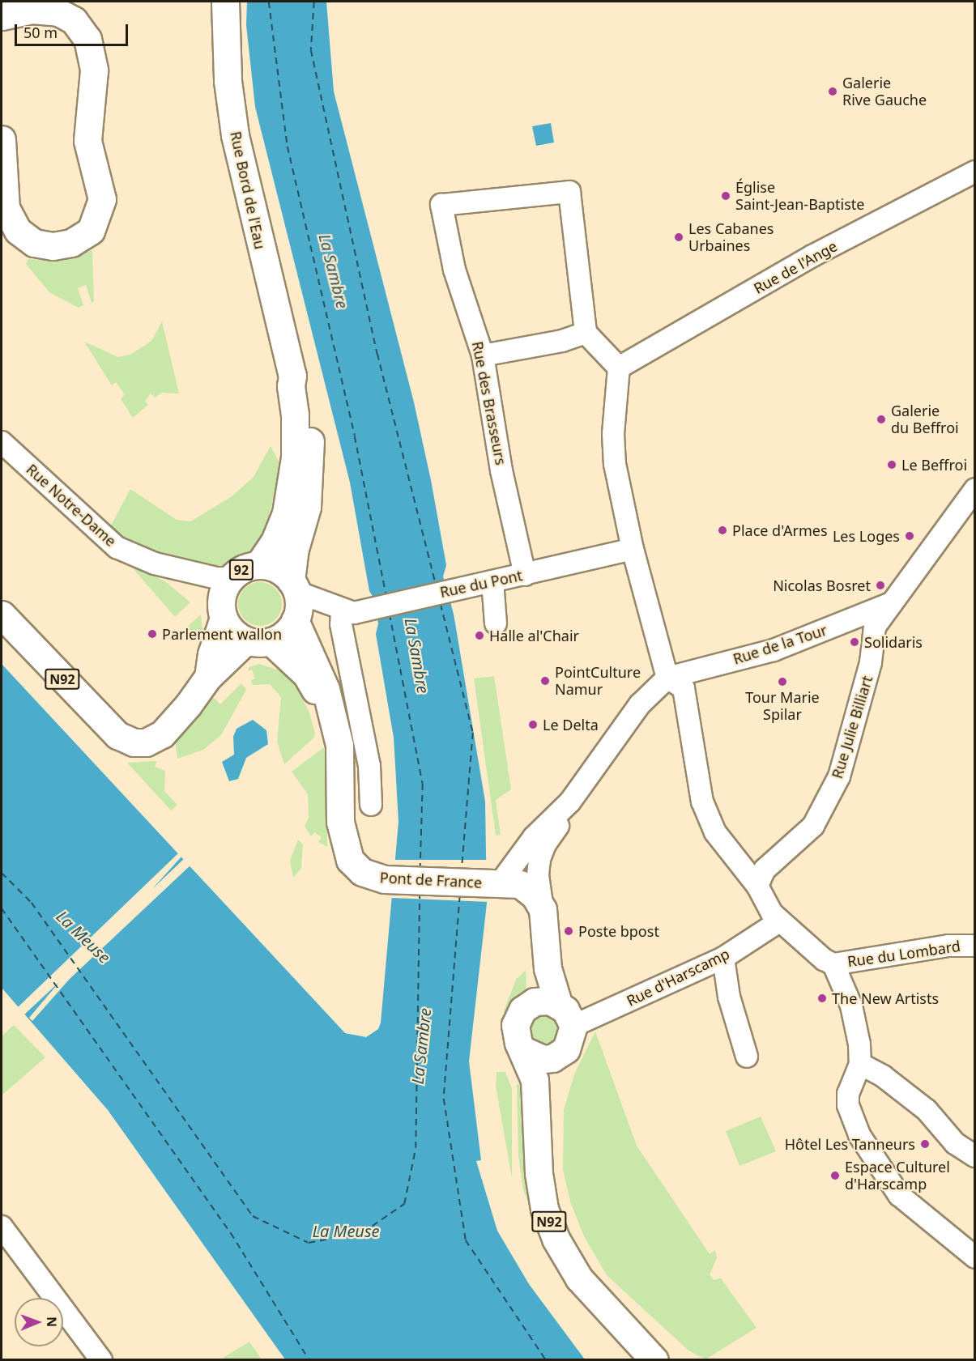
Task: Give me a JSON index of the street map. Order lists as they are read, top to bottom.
{
  "streets": {
    "main road": [
      "Rue Bord de l'Eau",
      "92",
      "N92",
      "Pont de France"
    ],
    "street": [
      "Rue de l'Ange",
      "Rue des Brasseurs",
      "Rue Notre-Dame",
      "Rue du Pont",
      "Rue de la Tour",
      "Rue Julie Billiart",
      "Rue du Lombard",
      "Rue d'Harscamp"
    ]
  },
  "crossings": [
    ["Rue Bord de l'Eau", "Rue Notre-Dame"],
    ["Rue Bord de l'Eau", "92"],
    ["Rue Bord de l'Eau", "Rue du Pont"],
    ["Rue Bord de l'Eau", "N92"],
    ["Rue des Brasseurs", "Rue du Pont"],
    ["Rue Notre-Dame", "92"],
    ["Rue Notre-Dame", "Rue du Pont"],
    ["Rue Notre-Dame", "N92"],
    ["92", "Rue du Pont"],
    ["92", "N92"],
    ["Rue du Pont", "N92"],
    ["Rue de la Tour", "Rue Julie Billiart"],
    ["N92", "Rue d'Harscamp"]
  ],
  "water": ["La Sambre", "La Meuse"],
  "places": [
    "Galerie Rive Gauche",
    "Église Saint-Jean-Baptiste",
    "Les Cabanes Urbaines",
    "Galerie du Beffroi",
    "Le Beffroi",
    "Place d'Armes",
    "Les Loges",
    "Nicolas Bosret",
    "Parlement wallon",
    "Halle al'Chair",
    "Solidaris",
    "PointCulture Namur",
    "Tour Marie Spilar",
    "Le Delta",
    "Poste bpost",
    "The New Artists",
    "Hôtel Les Tanneurs",
    "Espace Culturel d'Harscamp"
  ],
  "scale_bar": "50 m",
  "north": "right"
}
